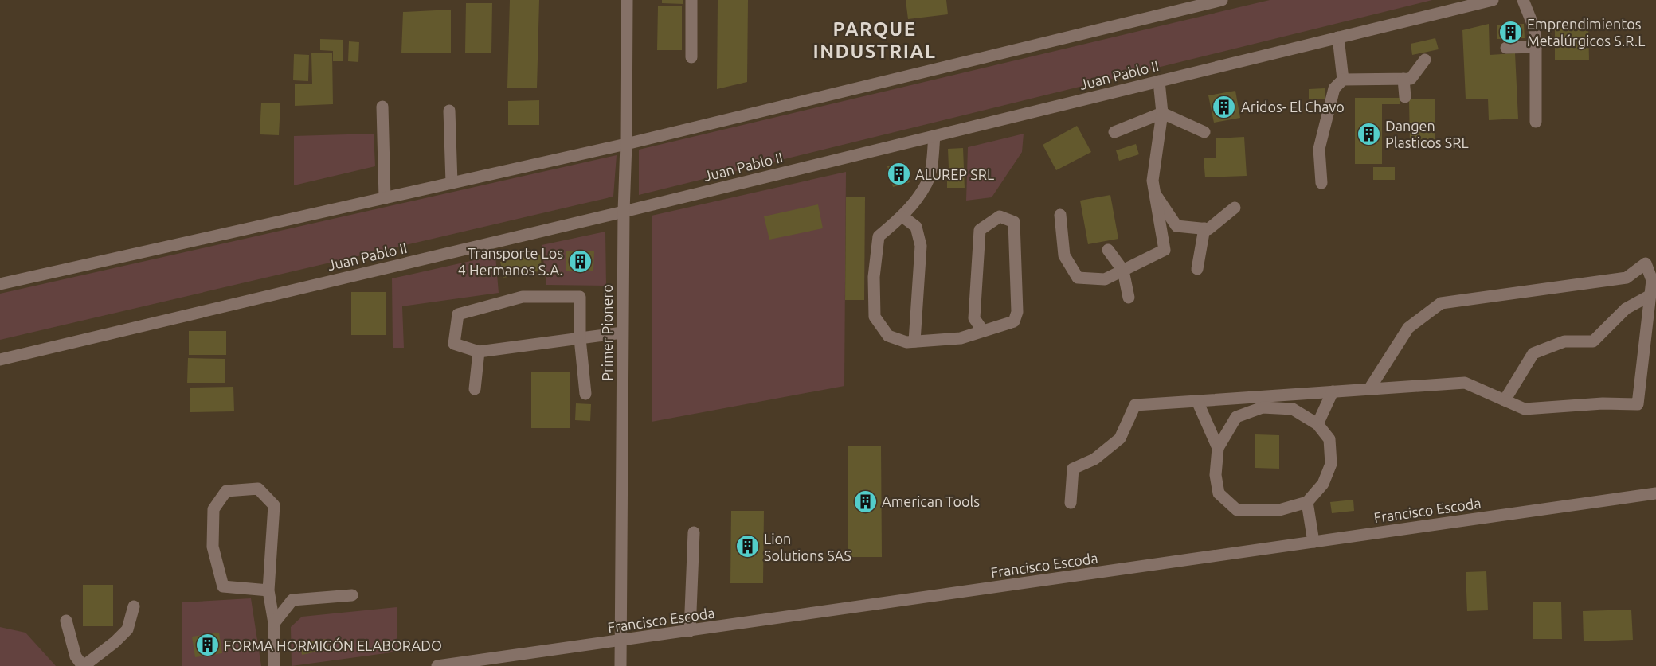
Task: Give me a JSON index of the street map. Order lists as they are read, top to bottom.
{
  "streets": {
    "street": ["Juan Pablo II", "Primer Pionero", "Francisco Escoda"]
  },
  "crossings": [
    ["Juan Pablo II", "Primer Pionero"],
    ["Primer Pionero", "Francisco Escoda"]
  ],
  "districts": ["PARQUE INDUSTRIAL"],
  "places": {
    "building": [
      "Emprendimientos Metalúrgicos S.R.L",
      "Aridos- El Chavo",
      "Dangen Plasticos SRL",
      "ALUREP SRL",
      "Transporte Los 4 Hermanos S.A.",
      "American Tools",
      "Lion Solutions SAS",
      "FORMA HORMIGÓN ELABORADO"
    ]
  }
}
